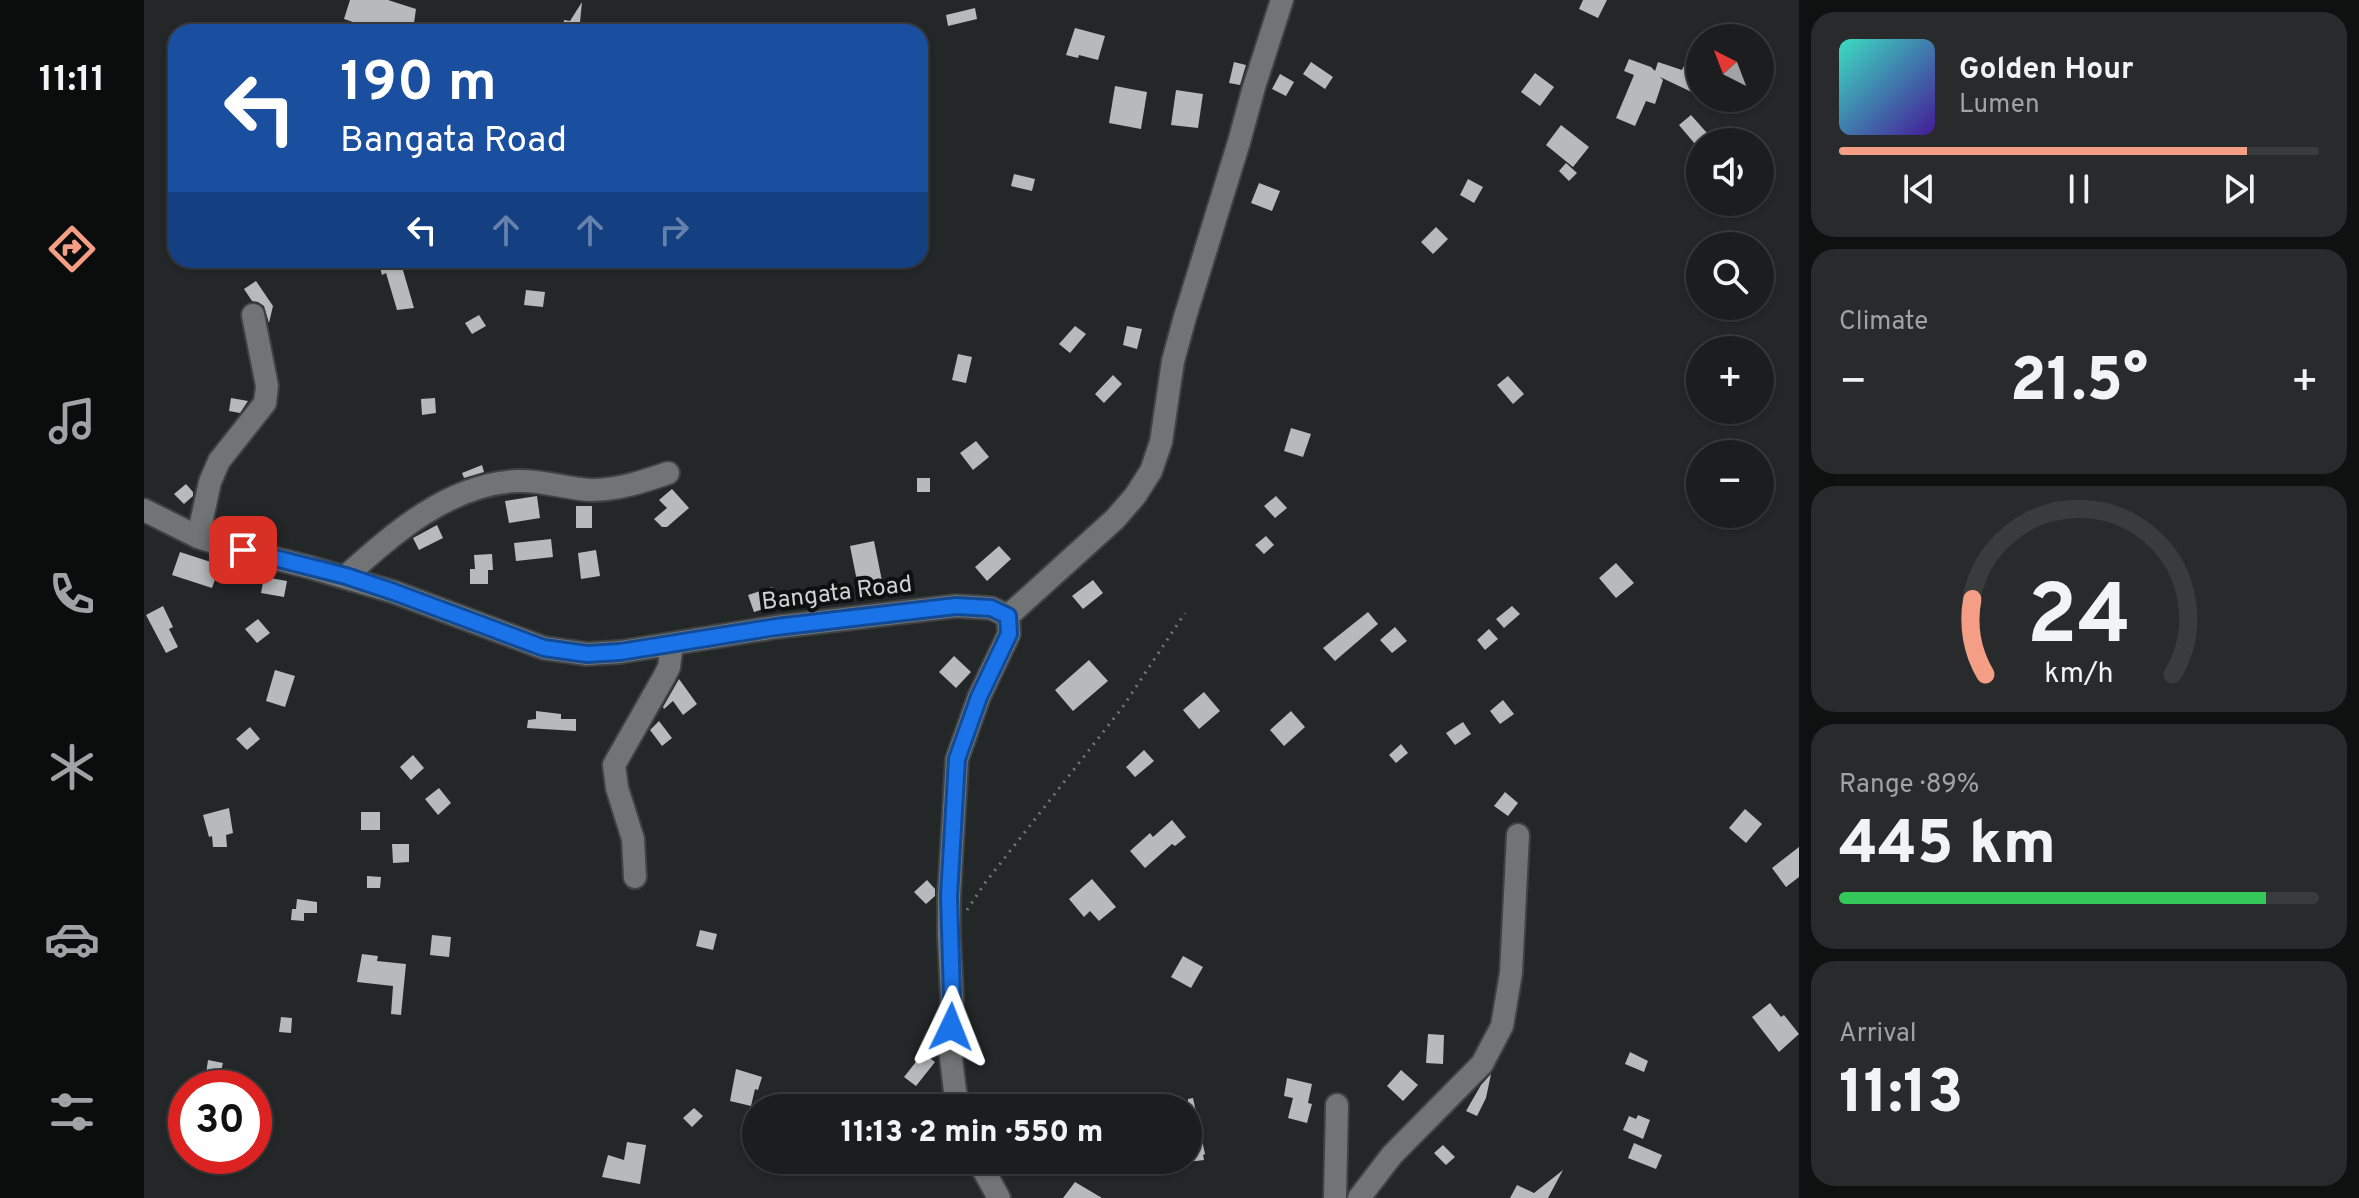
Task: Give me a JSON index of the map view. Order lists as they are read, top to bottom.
{
  "streets": {
    "street": ["Bangata Road"]
  },
  "north": "top left",
  "page": {
    "tabs": "11:11",
    "map_buttons": ["+", "−"],
    "turn": ["190 m", "Bangata Road"],
    "song": ["Golden Hour", "Lumen"],
    "tile": [
      "Climate",
      ["Range · 89%", "445 km"],
      ["Arrival", "11:13"]
    ],
    "heat": ["−", "21.5°", "+"],
    "limit": "30",
    "trip": "11:13 · 2 min · 550 m",
    "gauge": ["24", "km/h"]
  }
}
